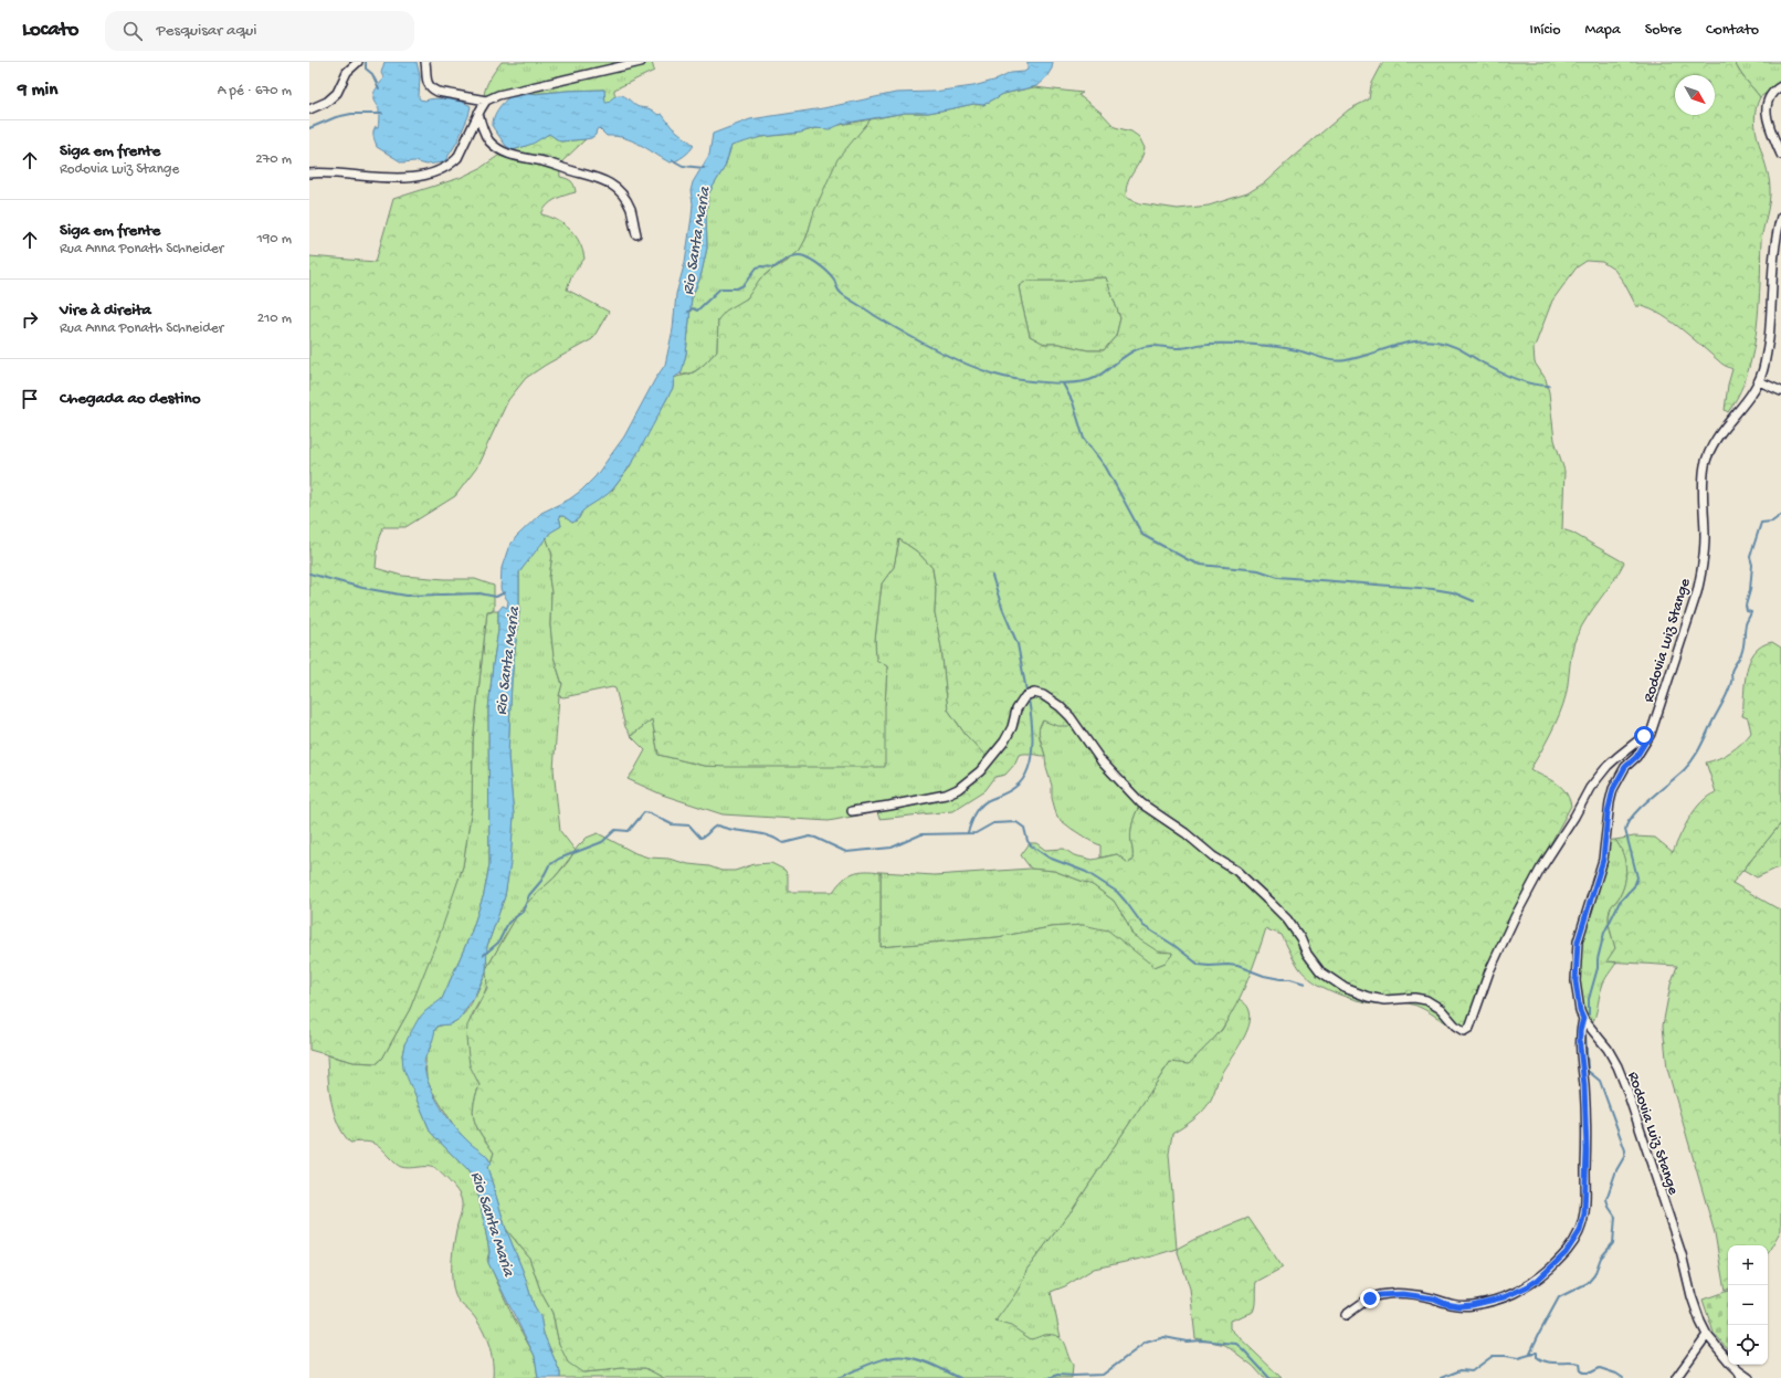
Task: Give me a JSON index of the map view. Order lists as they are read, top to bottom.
{
  "streets": {
    "street": ["Rodovia Luiz Stange"]
  },
  "water": ["Rio Santa Maria"],
  "north": "bottom right",
  "page": {
    "header": "Locato",
    "search": "Pesquisar aqui",
    "nav": [
      "Início",
      "Mapa",
      "Sobre",
      "Contato"
    ],
    "heading": ["9 min", "A pé · 670 m"],
    "list": [
      ["Siga em frente", "Rodovia Luiz Stange", "270 m"],
      ["Siga em frente", "Rua Anna Ponath Schneider", "190 m"],
      ["Vire à direita", "Rua Anna Ponath Schneider", "210 m"],
      "Chegada ao destino"
    ],
    "map_buttons": ["+", "−"]
  }
}
